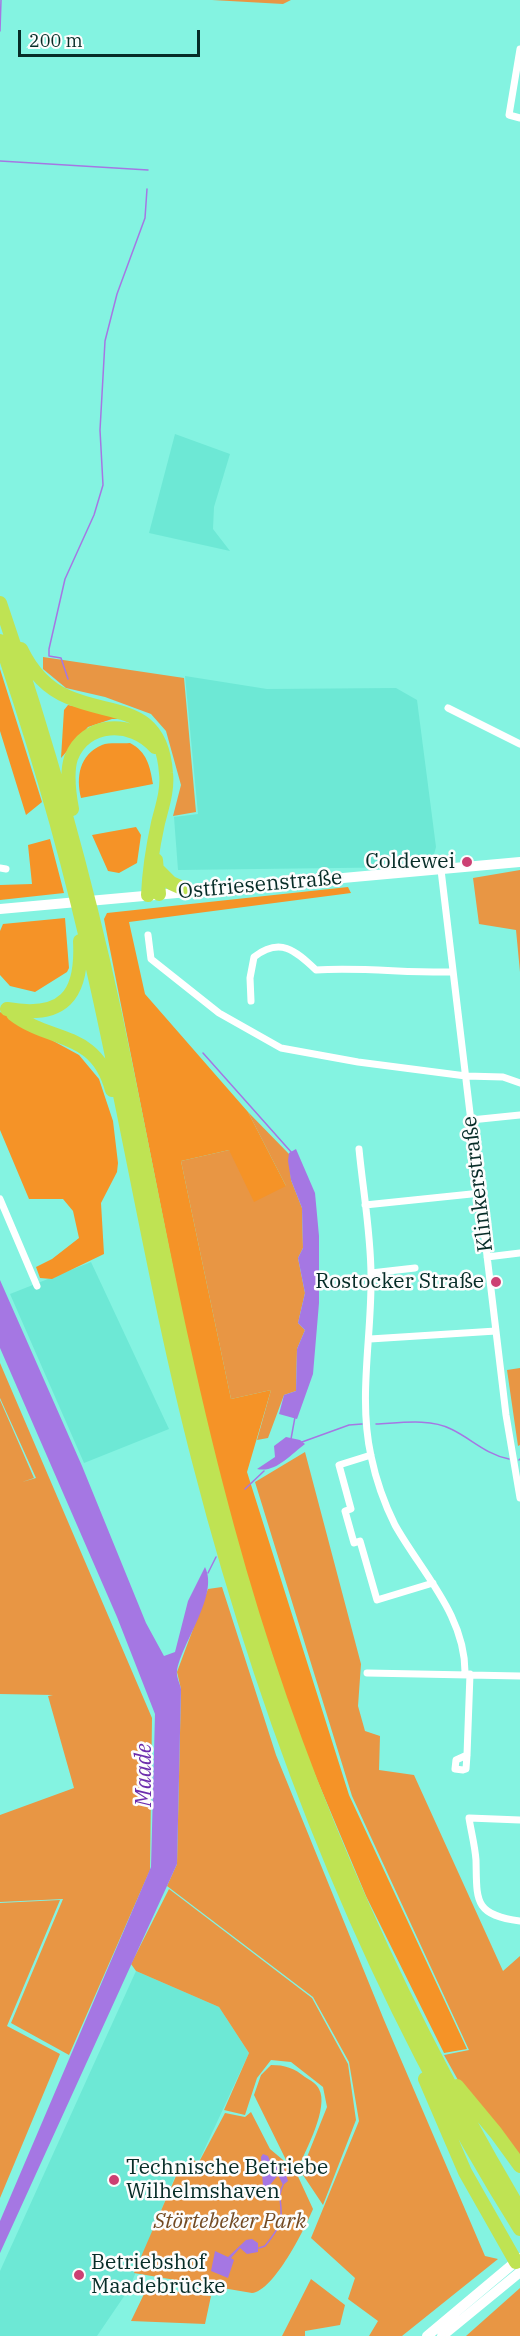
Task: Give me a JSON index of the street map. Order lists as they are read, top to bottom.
{
  "streets": {
    "main road": ["Ostfriesenstraße"],
    "street": ["Klinkerstraße"]
  },
  "crossings": [
    ["Ostfriesenstraße", "Klinkerstraße"]
  ],
  "water": ["Maade"],
  "parks": ["Störtebeker Park"],
  "places": [
    "Coldewei",
    "Rostocker Straße",
    "Technische Betriebe Wilhelmshaven",
    "Betriebshof Maadebrücke"
  ],
  "scale_bar": "200 m"
}
